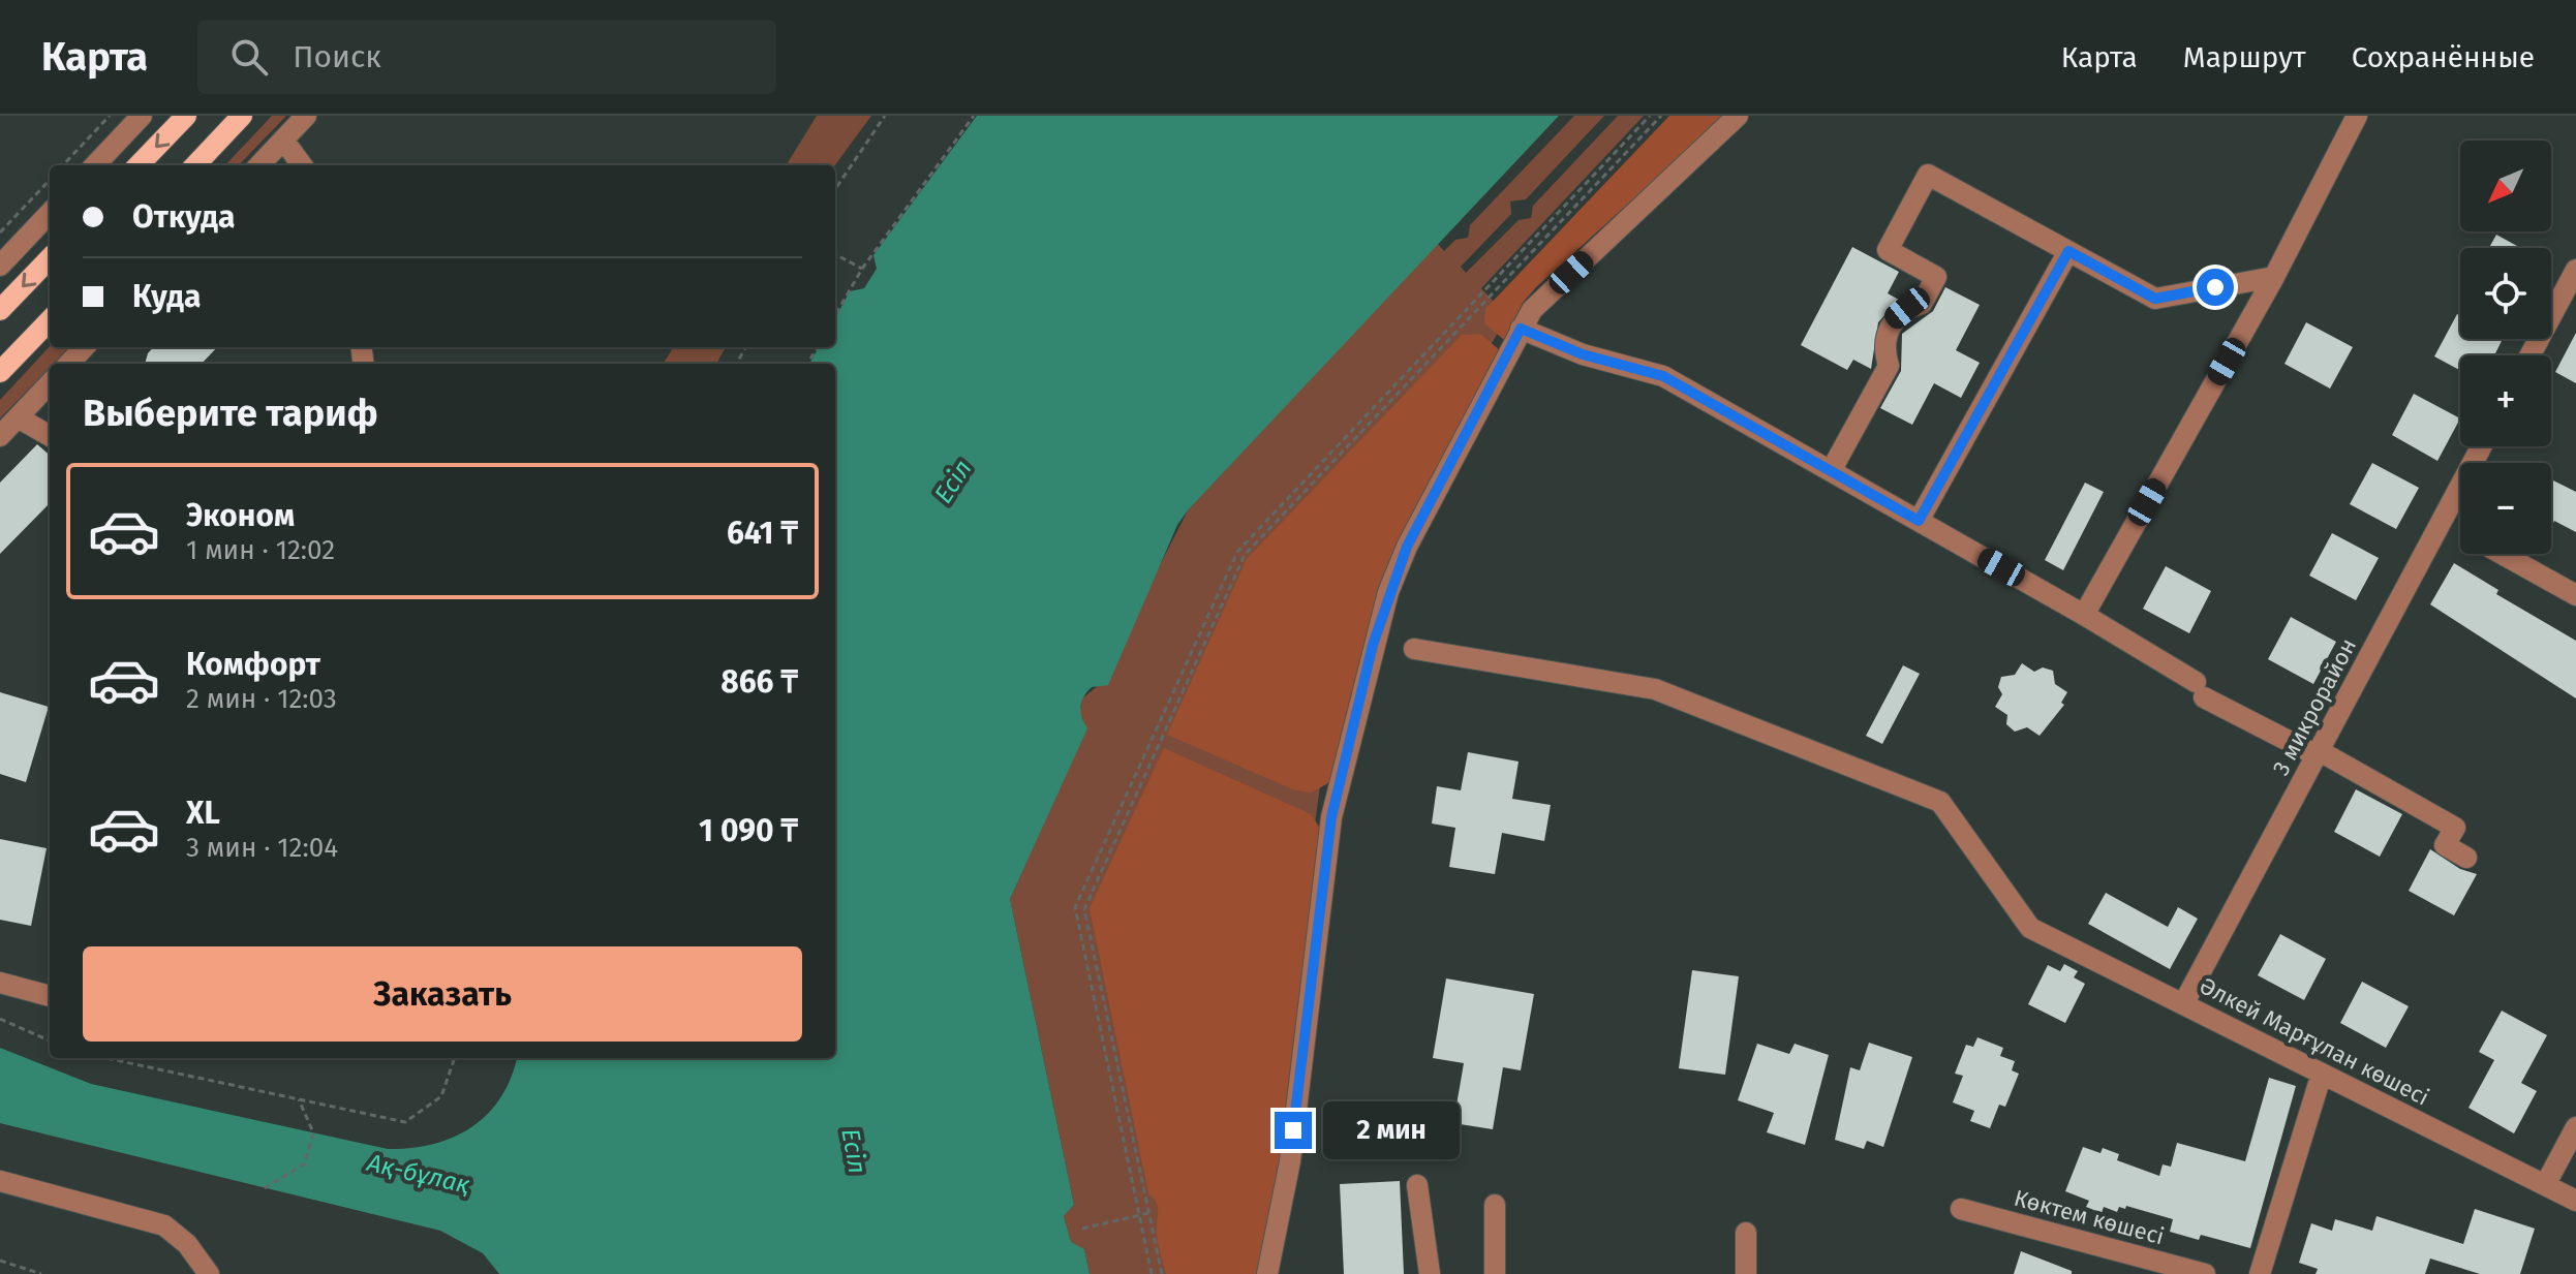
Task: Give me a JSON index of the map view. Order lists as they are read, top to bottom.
{
  "streets": {
    "street": ["3 микрорайон", "Әлкей Марғұлан көшесі", "Көктем көшесі"]
  },
  "crossings": [
    ["3 микрорайон", "Әлкей Марғұлан көшесі"]
  ],
  "water": ["Есіл", "Ақ-бұлақ"],
  "north": "bottom left",
  "page": {
    "header": "Карта",
    "search": "Поиск",
    "nav": ["Карта", "Маршрут", "Сохранённые"],
    "map_buttons": ["+", "−"],
    "banner": ["Откуда", "Куда"],
    "heading": "Выберите тариф",
    "list": [
      {
        "name": "Эконом",
        "note": "1 мин · 12:02",
        "value": "641 ₸"
      },
      {
        "name": "Комфорт",
        "note": "2 мин · 12:03",
        "value": "866 ₸"
      },
      {
        "name": "XL",
        "note": "3 мин · 12:04",
        "value": "1 090 ₸"
      }
    ],
    "buttons": "Заказать",
    "bubble": "2 мин"
  }
}
